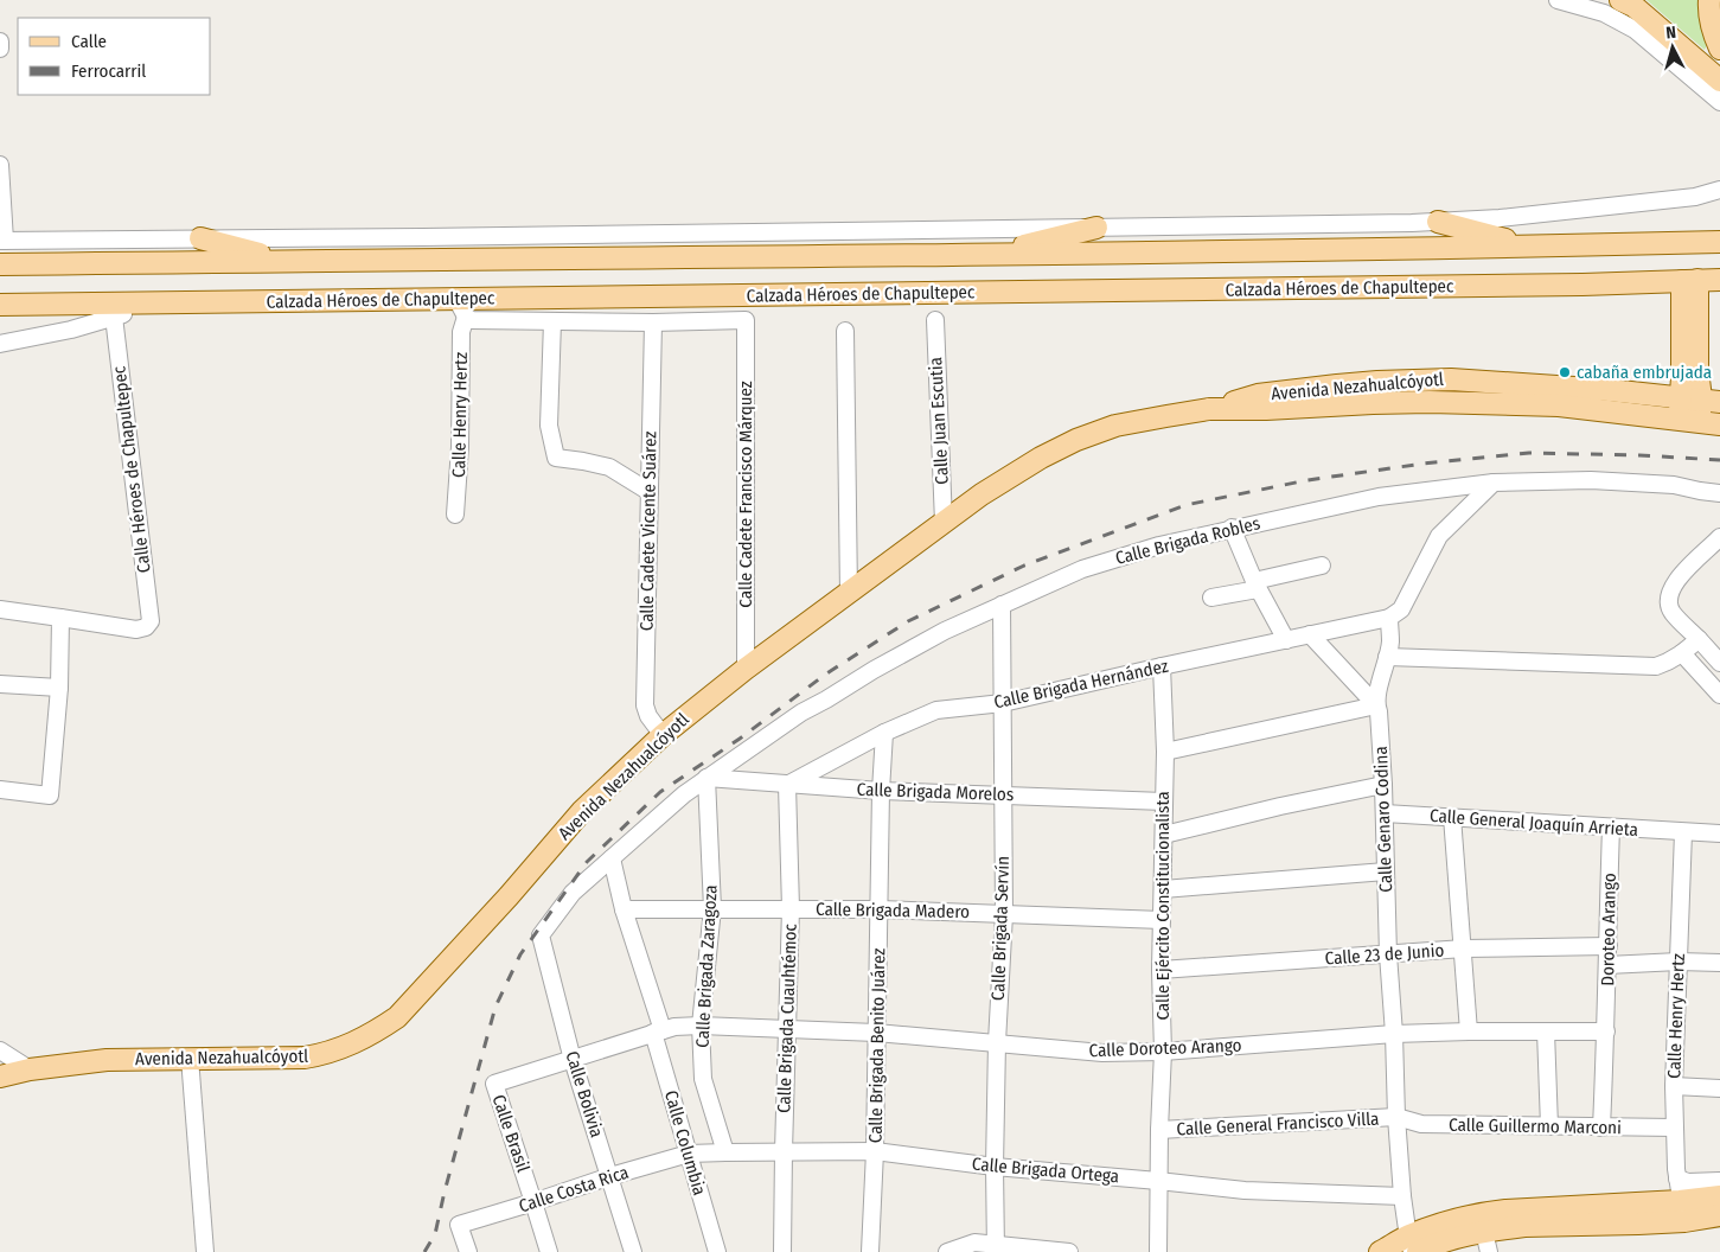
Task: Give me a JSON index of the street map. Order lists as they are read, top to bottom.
{
  "streets": {
    "main road": ["Calzada Héroes de Chapultepec", "Avenida Nezahualcóyotl"],
    "street": [
      "Calle Henry Hertz",
      "Calle Juan Escutia",
      "Calle Héroes de Chapultepec",
      "Calle Cadete Francisco Márquez",
      "Calle Cadete Vicente Suárez",
      "Calle Brigada Robles",
      "Calle Brigada Hernández",
      "Calle Brigada Morelos",
      "Calle Genaro Codina",
      "Calle General Joaquín Arrieta",
      "Calle Ejército Constitucionalista",
      "Calle Brigada Madero",
      "Calle Brigada Servín",
      "Doroteo Arango",
      "Calle 23 de Junio",
      "Calle Brigada Zaragoza",
      "Calle Brigada Cuauhtémoc",
      "Calle Brigada Benito Juárez",
      "Calle Doroteo Arango",
      "Calle Bolivia",
      "Calle General Francisco Villa",
      "Calle Guillermo Marconi",
      "Calle Brasil",
      "Calle Columbia",
      "Calle Brigada Ortega",
      "Calle Costa Rica"
    ]
  },
  "crossings": [
    ["Calzada Héroes de Chapultepec", "Calle Henry Hertz"],
    ["Avenida Nezahualcóyotl", "Calle Juan Escutia"],
    ["Avenida Nezahualcóyotl", "Calle Cadete Francisco Márquez"],
    ["Avenida Nezahualcóyotl", "Calle Cadete Vicente Suárez"],
    ["Calle Henry Hertz", "Calle General Joaquín Arrieta"],
    ["Calle Henry Hertz", "Calle Guillermo Marconi"],
    ["Calle Cadete Francisco Márquez", "Calle Cadete Vicente Suárez"],
    ["Calle Brigada Robles", "Calle Brigada Morelos"],
    ["Calle Brigada Robles", "Calle Brigada Servín"],
    ["Calle Brigada Robles", "Calle Brigada Zaragoza"],
    ["Calle Brigada Robles", "Calle Bolivia"],
    ["Calle Brigada Robles", "Calle Columbia"],
    ["Calle Brigada Hernández", "Calle Brigada Morelos"],
    ["Calle Brigada Hernández", "Calle Genaro Codina"],
    ["Calle Brigada Hernández", "Calle Ejército Constitucionalista"],
    ["Calle Brigada Hernández", "Calle Brigada Servín"],
    ["Calle Brigada Hernández", "Calle Brigada Cuauhtémoc"],
    ["Calle Brigada Hernández", "Calle Brigada Benito Juárez"],
    ["Calle Brigada Morelos", "Calle Ejército Constitucionalista"],
    ["Calle Brigada Morelos", "Calle Brigada Servín"],
    ["Calle Brigada Morelos", "Calle Brigada Zaragoza"],
    ["Calle Brigada Morelos", "Calle Brigada Cuauhtémoc"],
    ["Calle Brigada Morelos", "Calle Brigada Benito Juárez"],
    ["Calle Genaro Codina", "Calle General Joaquín Arrieta"],
    ["Calle Genaro Codina", "Calle 23 de Junio"],
    ["Calle Genaro Codina", "Calle Doroteo Arango"],
    ["Calle Genaro Codina", "Calle General Francisco Villa"],
    ["Calle Genaro Codina", "Calle Guillermo Marconi"],
    ["Calle Genaro Codina", "Calle Brigada Ortega"],
    ["Calle General Joaquín Arrieta", "Doroteo Arango"],
    ["Calle Ejército Constitucionalista", "Calle Brigada Madero"],
    ["Calle Ejército Constitucionalista", "Calle 23 de Junio"],
    ["Calle Ejército Constitucionalista", "Calle Doroteo Arango"],
    ["Calle Ejército Constitucionalista", "Calle General Francisco Villa"],
    ["Calle Ejército Constitucionalista", "Calle Brigada Ortega"],
    ["Calle Brigada Madero", "Calle Brigada Servín"],
    ["Calle Brigada Madero", "Calle Brigada Zaragoza"],
    ["Calle Brigada Madero", "Calle Brigada Cuauhtémoc"],
    ["Calle Brigada Madero", "Calle Brigada Benito Juárez"],
    ["Calle Brigada Madero", "Calle Columbia"],
    ["Calle Brigada Servín", "Calle Doroteo Arango"],
    ["Calle Brigada Servín", "Calle Brigada Ortega"],
    ["Doroteo Arango", "Calle 23 de Junio"],
    ["Doroteo Arango", "Calle Doroteo Arango"],
    ["Doroteo Arango", "Calle Guillermo Marconi"],
    ["Calle Brigada Zaragoza", "Calle Doroteo Arango"],
    ["Calle Brigada Zaragoza", "Calle Brigada Ortega"],
    ["Calle Brigada Cuauhtémoc", "Calle Doroteo Arango"],
    ["Calle Brigada Cuauhtémoc", "Calle Brigada Ortega"],
    ["Calle Brigada Benito Juárez", "Calle Doroteo Arango"],
    ["Calle Brigada Benito Juárez", "Calle Brigada Ortega"],
    ["Calle Doroteo Arango", "Calle Bolivia"],
    ["Calle Doroteo Arango", "Calle Brasil"],
    ["Calle Doroteo Arango", "Calle Columbia"],
    ["Calle Bolivia", "Calle Costa Rica"],
    ["Calle General Francisco Villa", "Calle Guillermo Marconi"],
    ["Calle Brasil", "Calle Costa Rica"],
    ["Calle Columbia", "Calle Brigada Ortega"],
    ["Calle Columbia", "Calle Costa Rica"],
    ["Calle Brigada Ortega", "Calle Costa Rica"]
  ],
  "places": ["cabaña embrujada"],
  "legend": ["Calle", "Ferrocarril"],
  "north": "top"
}
